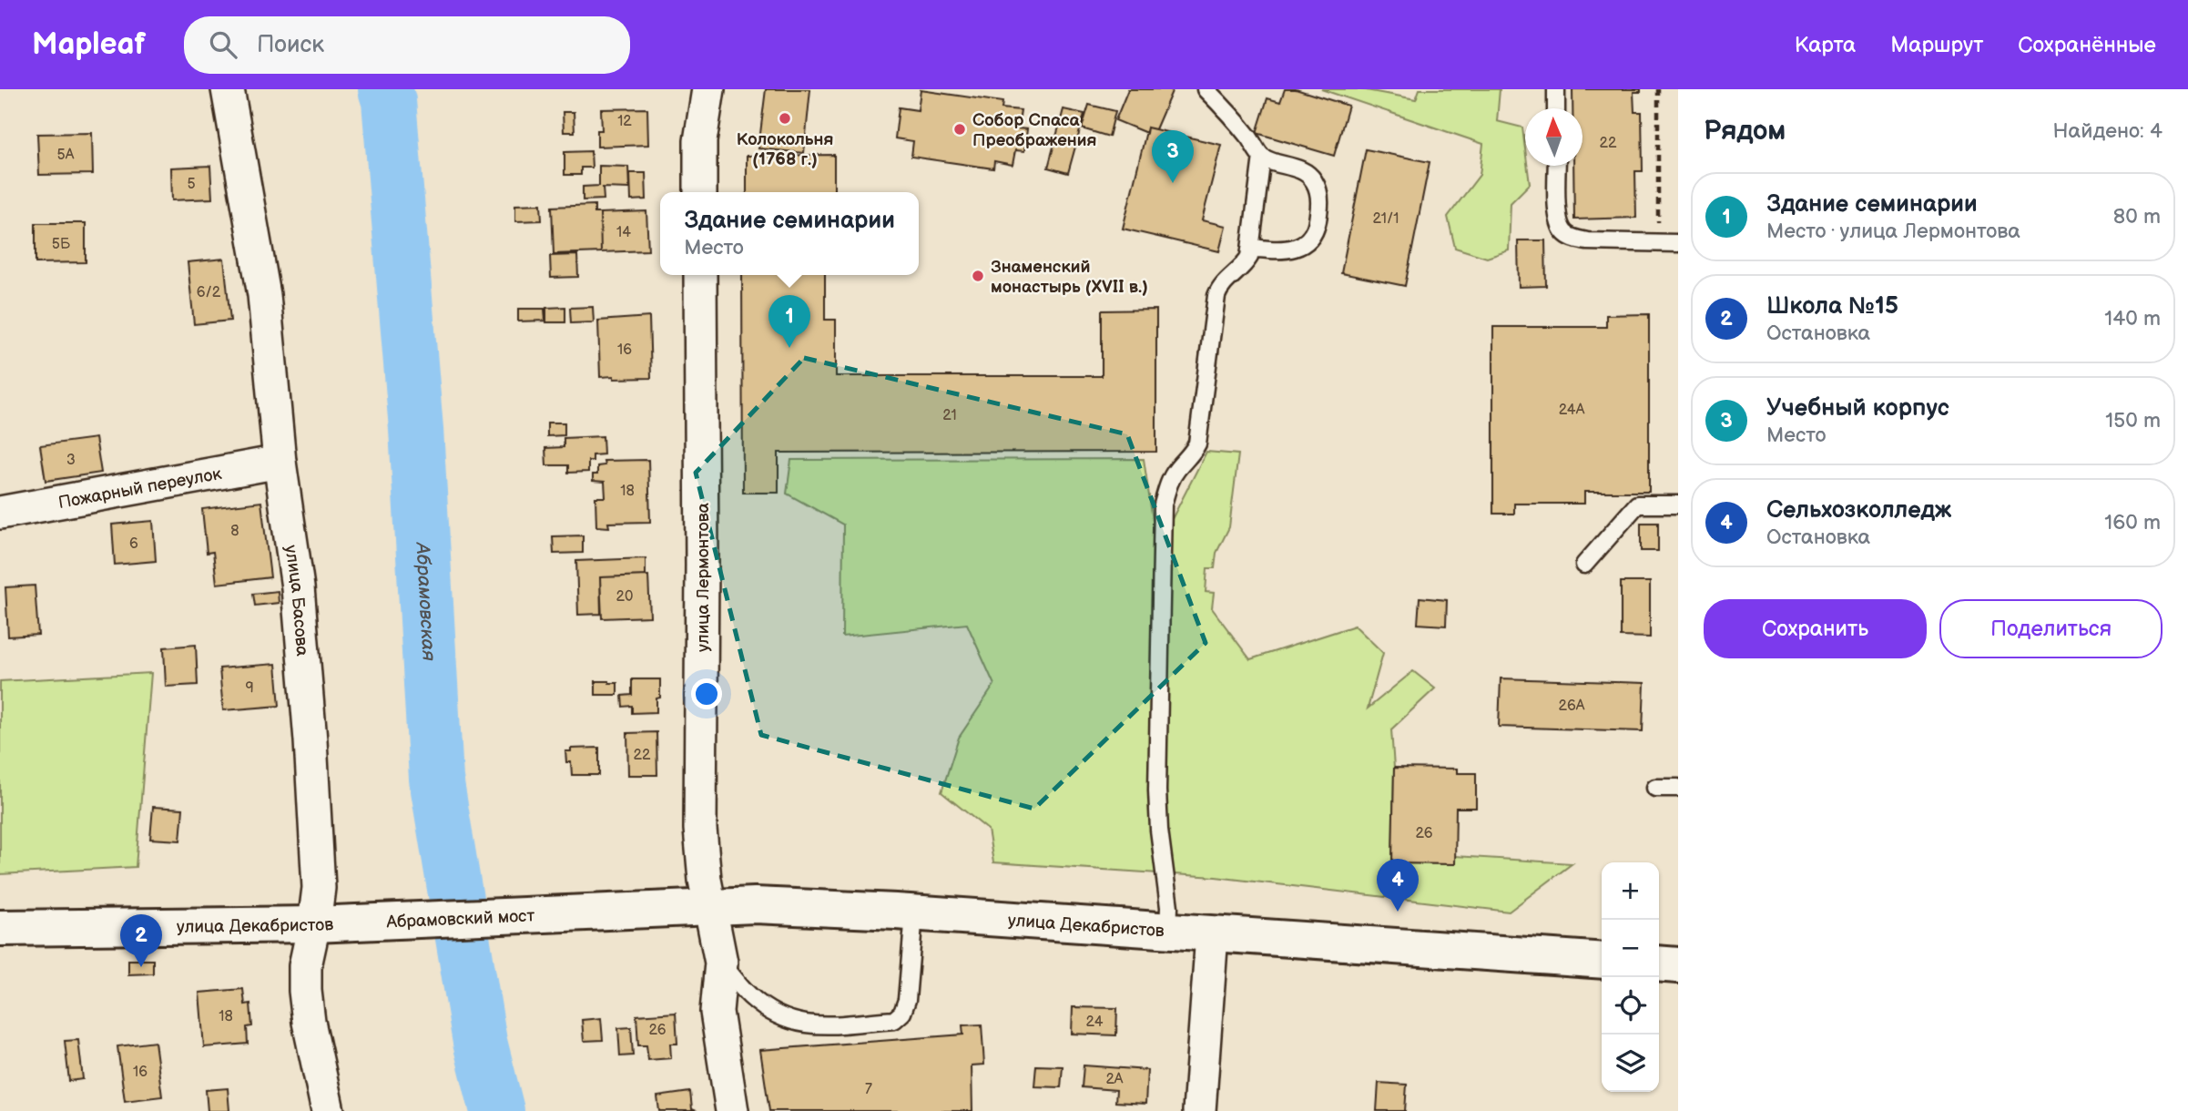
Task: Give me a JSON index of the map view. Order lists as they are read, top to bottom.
{
  "streets": {
    "street": [
      "Пожарный переулок",
      "улица Лермонтова",
      "улица Басова",
      "Абрамовский мост",
      "улица Декабристов"
    ]
  },
  "crossings": [
    ["Пожарный переулок", "улица Басова"],
    ["улица Лермонтова", "улица Декабристов"],
    ["улица Басова", "улица Декабристов"],
    ["Абрамовский мост", "улица Декабристов"]
  ],
  "water": ["Абрамовская"],
  "places": ["Колокольня (1768 г.)", "Собор Спаса Преображения", "Знаменский монастырь (XVII в.)"],
  "house_numbers": [
    "12",
    "22",
    "5А",
    "5",
    "21/1",
    "14",
    "5Б",
    "6/2",
    "16",
    "24А",
    "21",
    "3",
    "18",
    "8",
    "6",
    "20",
    "9",
    "26А",
    "22",
    "26",
    "18",
    "24",
    "26",
    "16",
    "2А",
    "7"
  ],
  "north": "top",
  "page": {
    "header": "Mapleaf",
    "search": "Поиск",
    "nav": ["Карта", "Маршрут", "Сохранённые"],
    "heading": ["Рядом", "Найдено: 4"],
    "pins": [
      "3",
      "1",
      "4",
      "2"
    ],
    "list": [
      {
        "mark": "1",
        "name": "Здание семинарии",
        "note": "Место · улица Лермонтова",
        "value": "80 m"
      },
      {
        "mark": "2",
        "name": "Школа №15",
        "note": "Остановка",
        "value": "140 m"
      },
      {
        "mark": "3",
        "name": "Учебный корпус",
        "note": "Место",
        "value": "150 m"
      },
      {
        "mark": "4",
        "name": "Сельхозколледж",
        "note": "Остановка",
        "value": "160 m"
      }
    ],
    "popup": ["Здание семинарии", "Место"],
    "buttons": ["Сохранить", "Поделиться"],
    "map_buttons": ["+", "−"]
  }
}
